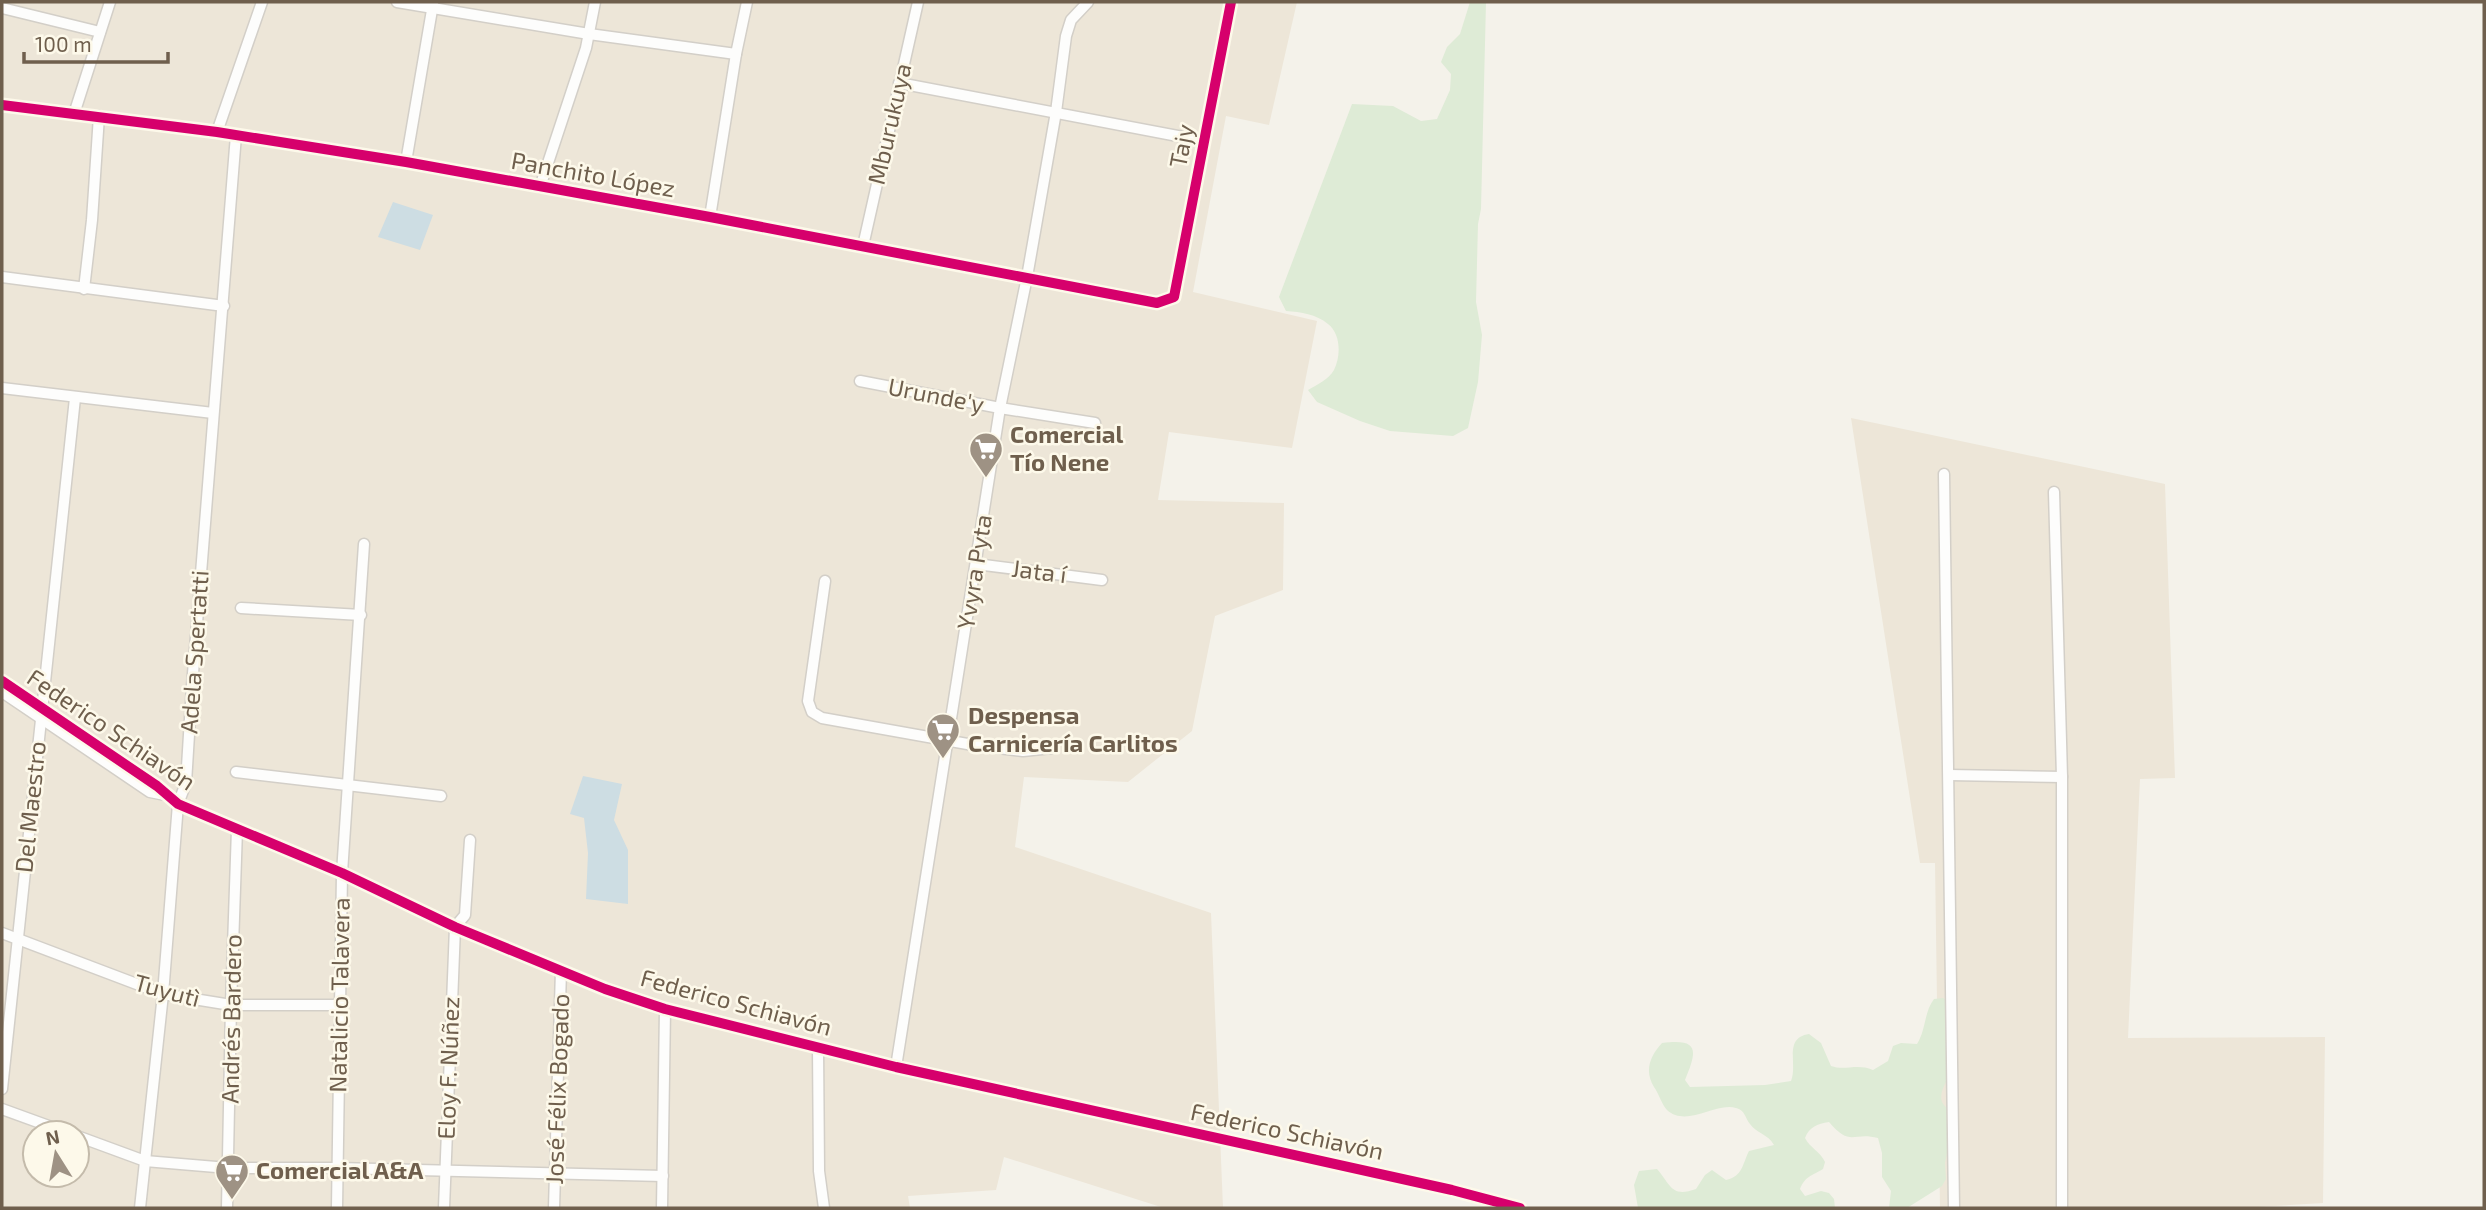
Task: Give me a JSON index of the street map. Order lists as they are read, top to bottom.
{
  "streets": {
    "street": [
      "Mburukuya",
      "Tajy",
      "Panchito López",
      "Urunde'y",
      "Yvyra Pyta",
      "Jata í",
      "Adela Spertatti",
      "Federico Schiavón",
      "Del Maestro",
      "Tuyutì",
      "Natalicio Talavera",
      "Andrés Bardero",
      "Eloy F. Núñez",
      "José Félix Bogado"
    ]
  },
  "crossings": [
    ["Mburukuya", "Panchito López"],
    ["Tajy", "Panchito López"],
    ["Panchito López", "Yvyra Pyta"],
    ["Panchito López", "Adela Spertatti"],
    ["Urunde'y", "Yvyra Pyta"],
    ["Yvyra Pyta", "Jata í"],
    ["Yvyra Pyta", "Federico Schiavón"],
    ["Adela Spertatti", "Federico Schiavón"],
    ["Adela Spertatti", "Tuyutì"],
    ["Federico Schiavón", "Del Maestro"],
    ["Federico Schiavón", "Natalicio Talavera"],
    ["Federico Schiavón", "Andrés Bardero"],
    ["Federico Schiavón", "Eloy F. Núñez"],
    ["Federico Schiavón", "José Félix Bogado"],
    ["Del Maestro", "Tuyutì"],
    ["Tuyutì", "Natalicio Talavera"],
    ["Tuyutì", "Andrés Bardero"]
  ],
  "places": {
    "supermarket": ["Comercial Tío Nene", "Despensa Carnicería Carlitos", "Comercial A&A"]
  },
  "scale_bar": "100 m",
  "north": "top"
}
